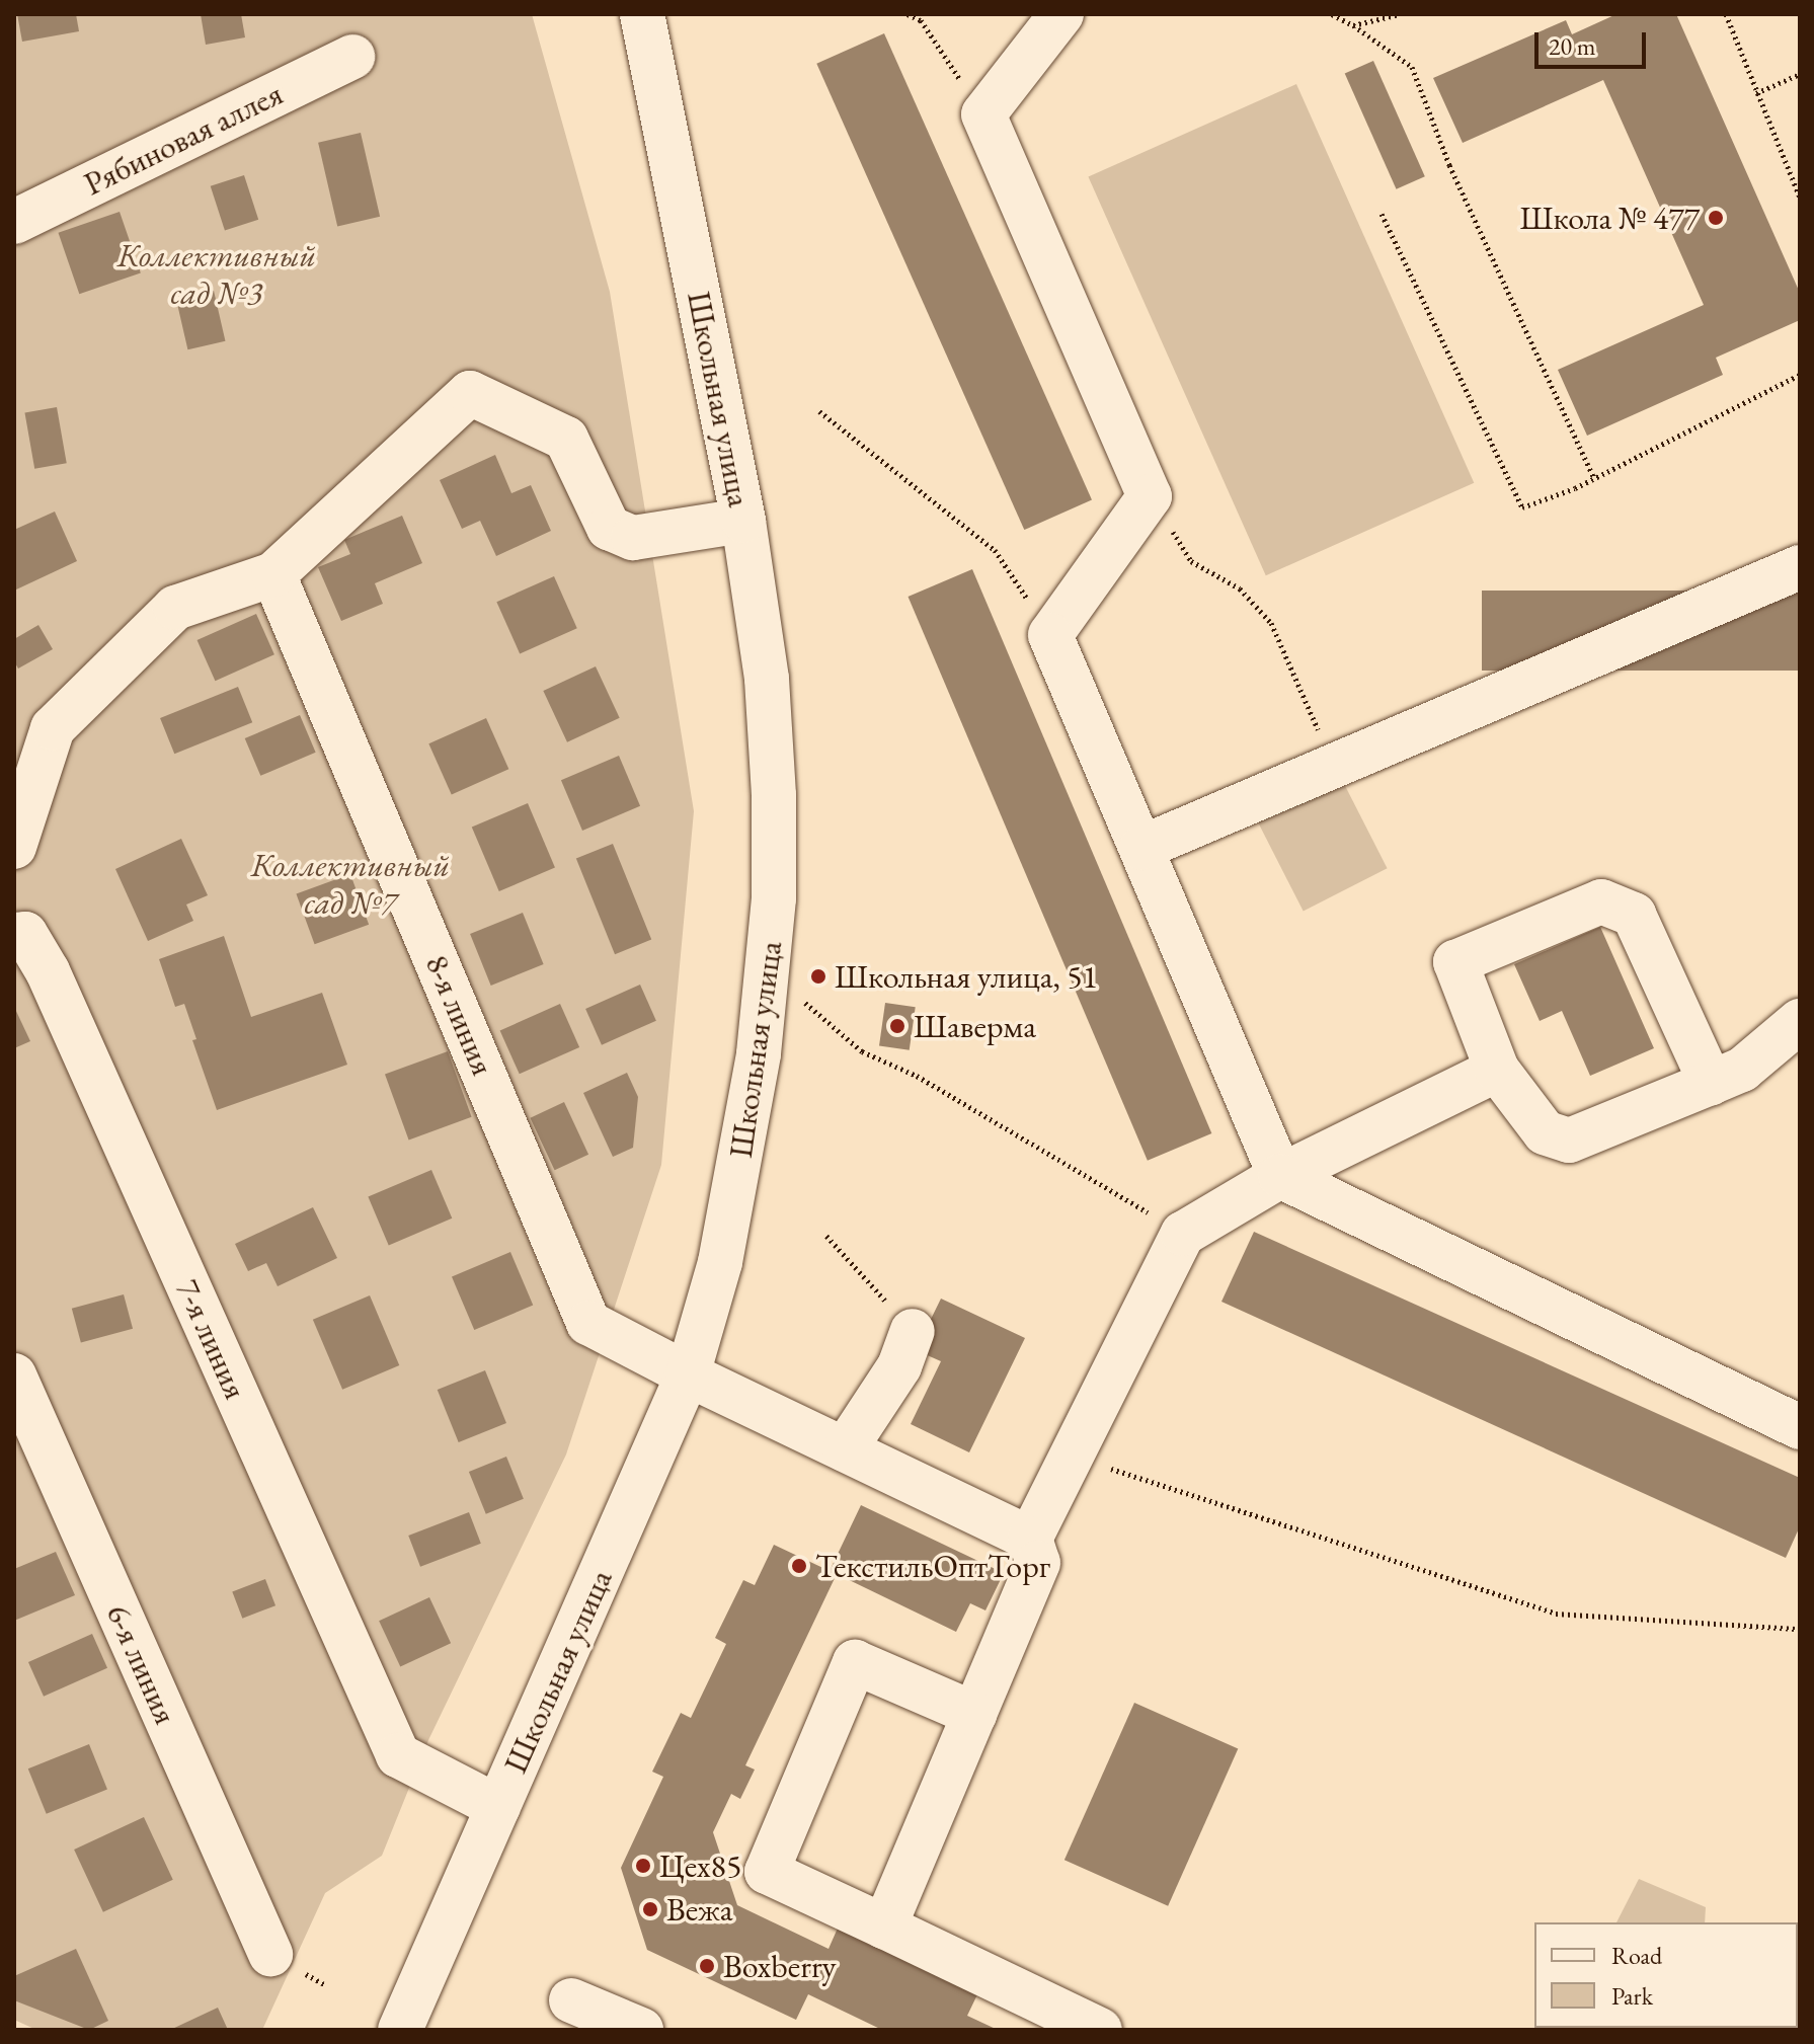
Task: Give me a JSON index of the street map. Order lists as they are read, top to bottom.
{
  "streets": {
    "street": [
      "Рябиновая аллея",
      "Школьная улица",
      "8-я линия",
      "7-я линия",
      "6-я линия"
    ]
  },
  "crossings": [
    ["Школьная улица", "8-я линия"],
    ["Школьная улица", "7-я линия"]
  ],
  "parks": ["Коллективный сад №3", "Коллективный сад №7"],
  "places": [
    "Школа № 477",
    "Школьная улица, 51",
    "Шаверма",
    "ТекстильОптТорг",
    "Цех85",
    "Вежа",
    "Boxberry"
  ],
  "legend": ["Road", "Park"],
  "scale_bar": "20 m"
}
